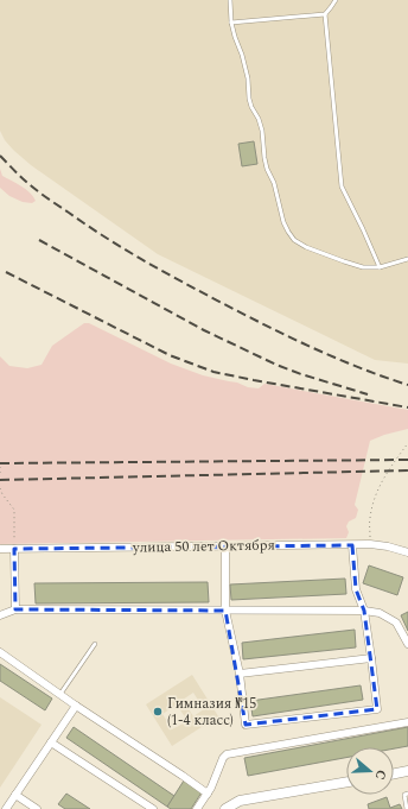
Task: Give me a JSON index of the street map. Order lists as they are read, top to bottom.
{
  "streets": {
    "street": ["улица 50 лет Октября"]
  },
  "places": ["Гимназия №15 (1-4 класс)"],
  "north": "right"
}
